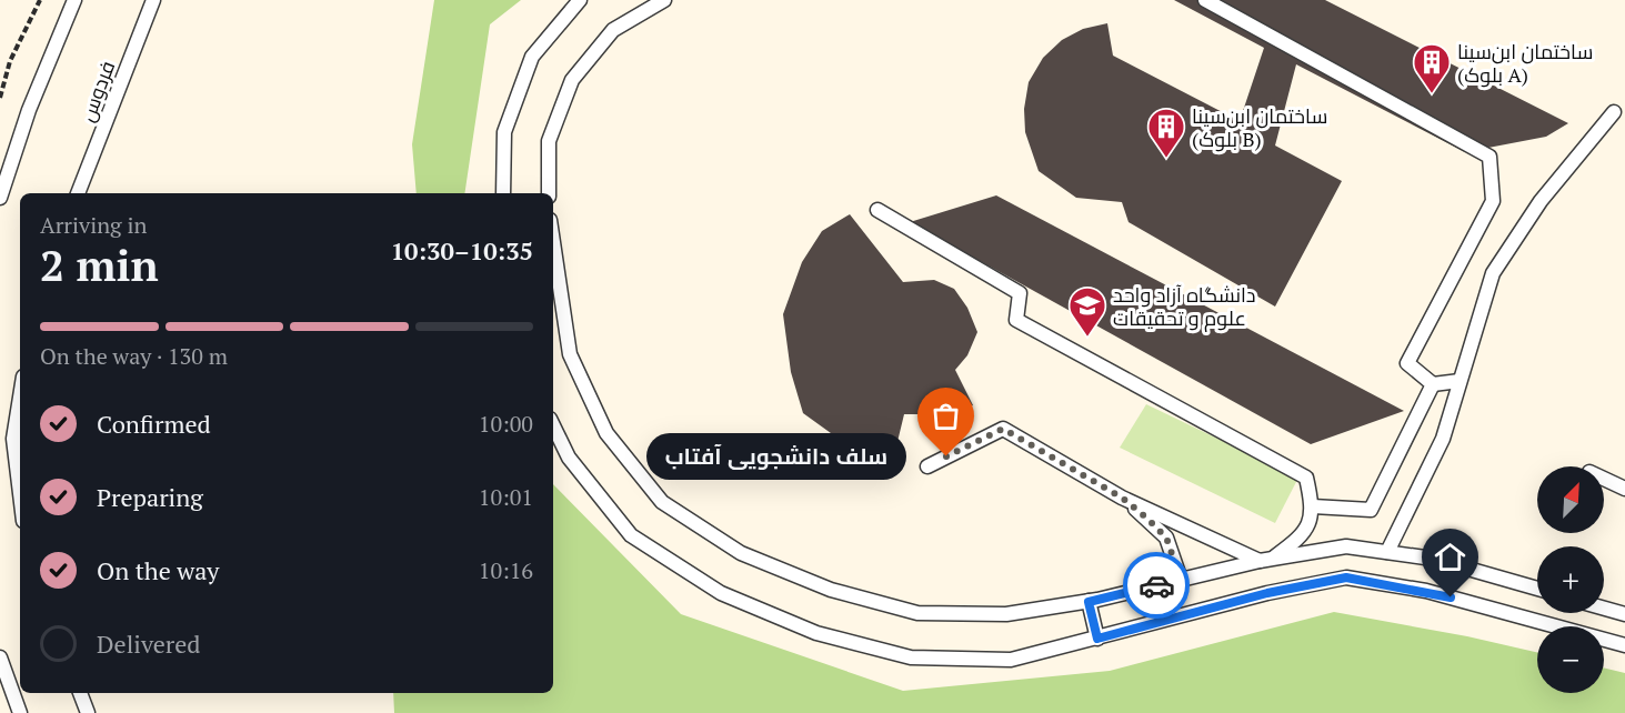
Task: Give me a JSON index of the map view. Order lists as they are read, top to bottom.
{
  "streets": {
    "lane": ["فردوس"]
  },
  "places": {
    "building": ["ساختمان ابن‌سینا (بلوک A)", "ساختمان ابن‌سینا (بلوک B)"],
    "school or university": ["دانشگاه آزاد واحد علوم و تحقیقات"],
    "other": ["سلف دانشجویی آفتاب"]
  },
  "north": "top right",
  "page": {
    "heading": ["2 min", "Arriving in", "10:30–10:35"],
    "bar": "On the way · 130 m",
    "list": [
      ["Confirmed", "10:00"],
      ["Preparing", "10:01"],
      ["On the way", "10:16"],
      "Delivered"
    ],
    "bubble": "سلف دانشجویی آفتاب",
    "map_buttons": ["+", "−"]
  }
}
